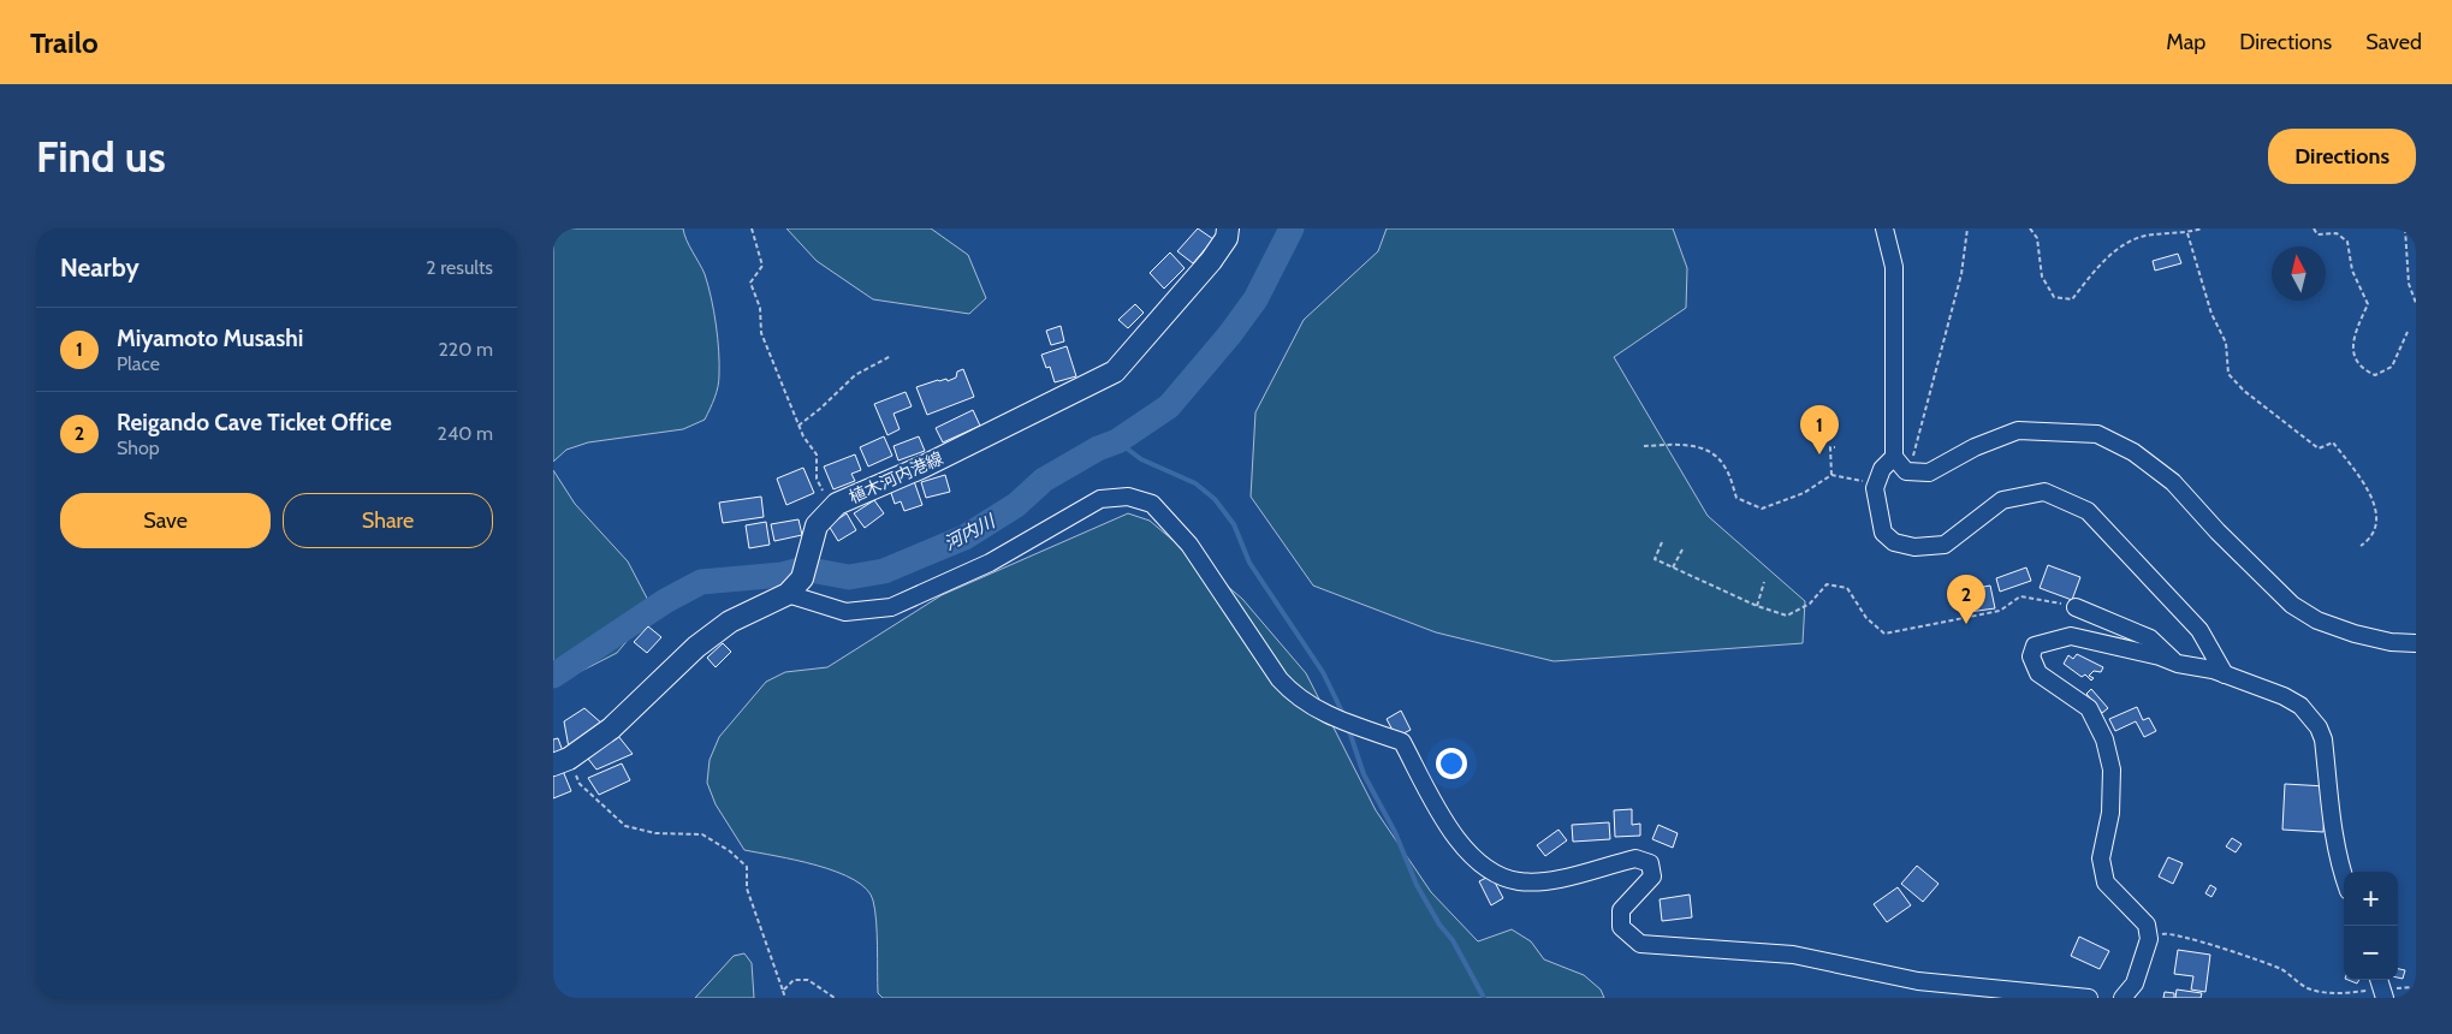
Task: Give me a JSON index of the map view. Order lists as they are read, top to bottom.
{
  "streets": {
    "main road": ["植木河内港線"]
  },
  "water": ["河内川"],
  "north": "top",
  "page": {
    "header": "Trailo",
    "nav": ["Map", "Directions", "Saved"],
    "buttons": [
      "Directions",
      ["Save", "Share"]
    ],
    "title": "Find us",
    "heading": ["Nearby", "2 results"],
    "list": [
      {
        "mark": "1",
        "name": "Miyamoto Musashi",
        "note": "Place",
        "value": "220 m"
      },
      {
        "mark": "2",
        "name": "Reigando Cave Ticket Office",
        "note": "Shop",
        "value": "240 m"
      }
    ],
    "pins": ["1", "2"],
    "map_buttons": ["+", "−"]
  }
}
